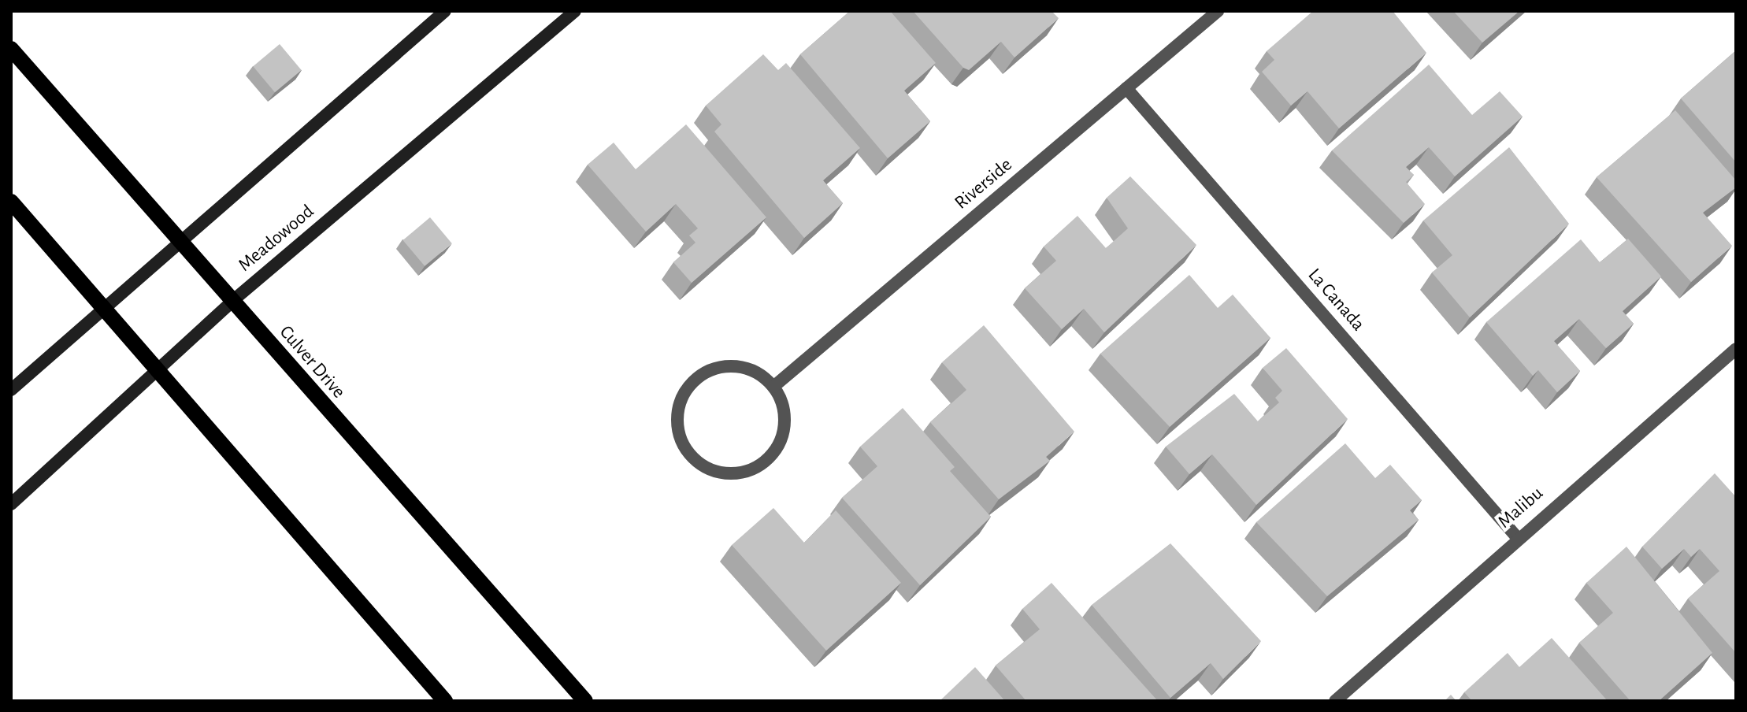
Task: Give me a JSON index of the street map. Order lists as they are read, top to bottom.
{
  "streets": {
    "main road": ["Meadowood", "Culver Drive"],
    "street": ["Riverside", "La Canada", "Malibu"]
  },
  "crossings": [
    ["Riverside", "La Canada"],
    ["Meadowood", "Culver Drive"],
    ["La Canada", "Malibu"]
  ]
}
